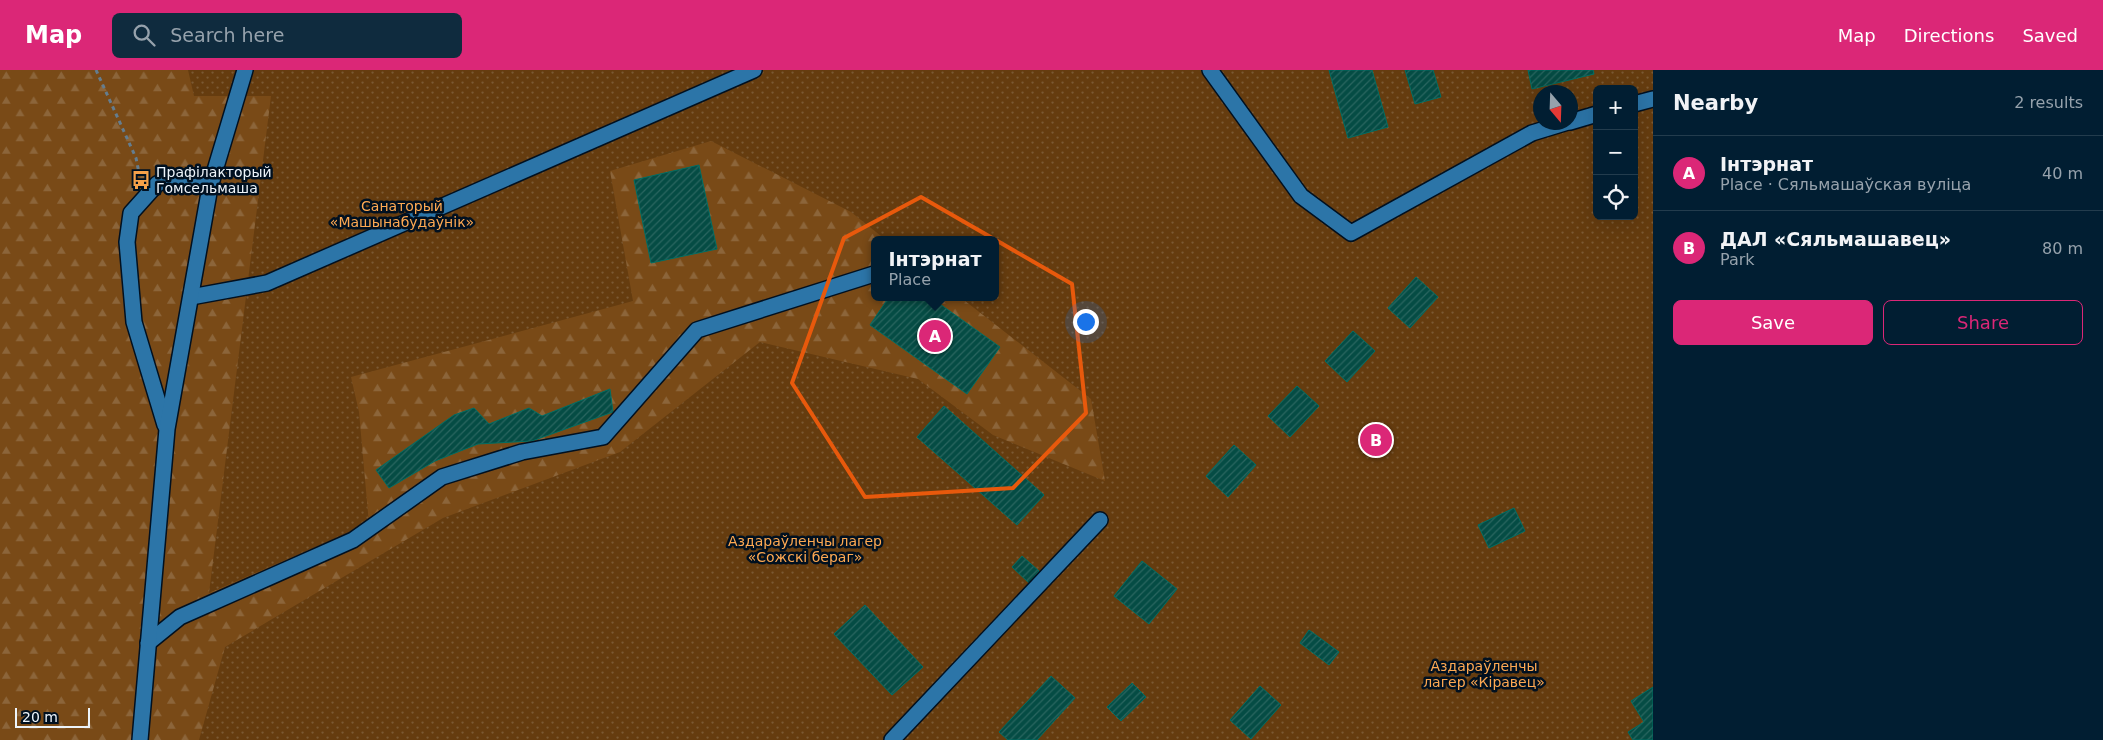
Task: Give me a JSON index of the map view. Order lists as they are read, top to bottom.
{
  "parks": ["Санаторый «Машынабудаўнік»", "Аздараўленчы лагер «Сожскі бераг»", "Аздараўленчы лагер «Кіравец»"],
  "places": {
    "bus stop": ["Прафілакторый Гомсельмаша"]
  },
  "scale_bar": "20 m",
  "north": "bottom",
  "page": {
    "header": "Map",
    "search": "Search here",
    "nav": ["Map", "Directions", "Saved"],
    "heading": ["Nearby", "2 results"],
    "map_buttons": ["+", "−"],
    "list": [
      {
        "mark": "A",
        "name": "Інтэрнат",
        "note": "Place · Сяльмашаўская вуліца",
        "value": "40 m"
      },
      {
        "mark": "B",
        "name": "ДАЛ «Сяльмашавец»",
        "note": "Park",
        "value": "80 m"
      }
    ],
    "popup": ["Інтэрнат", "Place"],
    "buttons": ["Save", "Share"],
    "pins": ["A", "B"],
    "scale": "20 m"
  }
}
